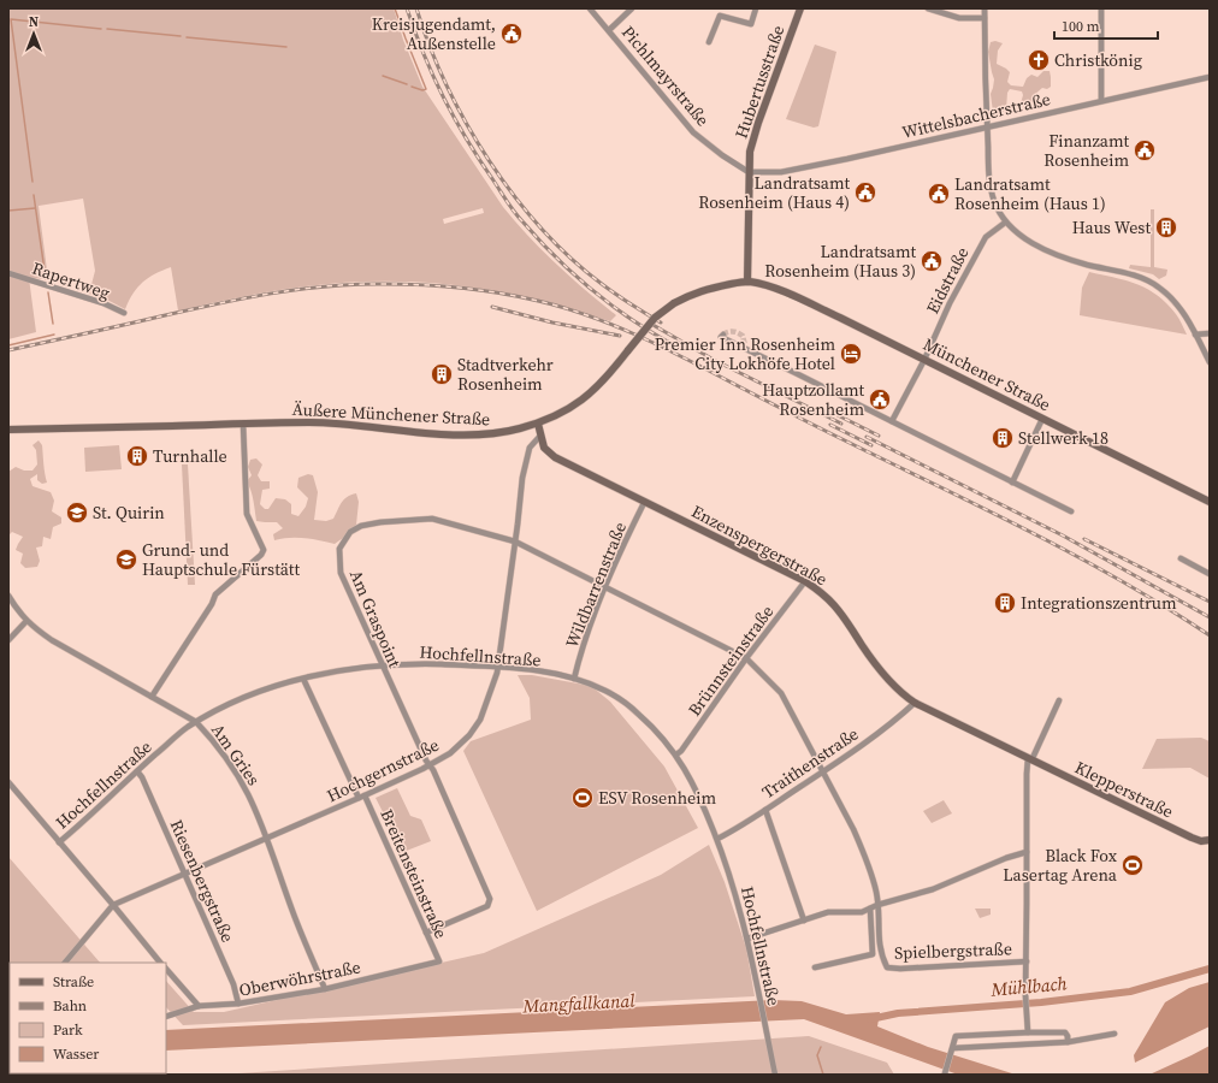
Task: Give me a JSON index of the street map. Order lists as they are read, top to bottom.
{
  "streets": {
    "main road": [
      "Hubertusstraße",
      "Münchener Straße",
      "Äußere Münchener Straße",
      "Enzenspergerstraße",
      "Klepperstraße"
    ],
    "street": [
      "Pichlmayrstraße",
      "Wittelsbacherstraße",
      "Rapertweg",
      "Eidstraße",
      "Wildbarrenstraße",
      "Am Graspoint",
      "Hochfellnstraße",
      "Brünnsteinstraße",
      "Am Gries",
      "Traithenstraße",
      "Hochgernstraße",
      "Breitensteinstraße",
      "Riesenbergstraße",
      "Spielbergstraße",
      "Oberwöhrstraße"
    ]
  },
  "crossings": [
    ["Pichlmayrstraße", "Hubertusstraße"],
    ["Pichlmayrstraße", "Wittelsbacherstraße"],
    ["Hubertusstraße", "Wittelsbacherstraße"],
    ["Hubertusstraße", "Münchener Straße"],
    ["Hubertusstraße", "Äußere Münchener Straße"],
    ["Eidstraße", "Münchener Straße"],
    ["Münchener Straße", "Äußere Münchener Straße"],
    ["Äußere Münchener Straße", "Enzenspergerstraße"],
    ["Enzenspergerstraße", "Wildbarrenstraße"],
    ["Enzenspergerstraße", "Brünnsteinstraße"],
    ["Enzenspergerstraße", "Traithenstraße"],
    ["Enzenspergerstraße", "Hochgernstraße"],
    ["Enzenspergerstraße", "Klepperstraße"],
    ["Wildbarrenstraße", "Am Graspoint"],
    ["Wildbarrenstraße", "Hochfellnstraße"],
    ["Am Graspoint", "Hochfellnstraße"],
    ["Am Graspoint", "Brünnsteinstraße"],
    ["Am Graspoint", "Traithenstraße"],
    ["Am Graspoint", "Hochgernstraße"],
    ["Am Graspoint", "Breitensteinstraße"],
    ["Am Graspoint", "Spielbergstraße"],
    ["Hochfellnstraße", "Brünnsteinstraße"],
    ["Hochfellnstraße", "Am Gries"],
    ["Hochfellnstraße", "Traithenstraße"],
    ["Hochfellnstraße", "Hochgernstraße"],
    ["Hochfellnstraße", "Breitensteinstraße"],
    ["Hochfellnstraße", "Riesenbergstraße"],
    ["Am Gries", "Hochgernstraße"],
    ["Am Gries", "Oberwöhrstraße"],
    ["Hochgernstraße", "Breitensteinstraße"],
    ["Hochgernstraße", "Riesenbergstraße"],
    ["Breitensteinstraße", "Oberwöhrstraße"],
    ["Riesenbergstraße", "Oberwöhrstraße"]
  ],
  "water": ["Mühlbach", "Mangfallkanal"],
  "places": {
    "public building": [
      "Kreisjugendamt, Außenstelle",
      "Finanzamt Rosenheim",
      "Landratsamt Rosenheim (Haus 4)",
      "Landratsamt Rosenheim (Haus 1)",
      "Landratsamt Rosenheim (Haus 3)",
      "Hauptzollamt Rosenheim"
    ],
    "church": ["Christkönig"],
    "building": [
      "Haus West",
      "Stadtverkehr Rosenheim",
      "Stellwerk 18",
      "Turnhalle",
      "Integrationszentrum"
    ],
    "hotel": ["Premier Inn Rosenheim City Lokhöfe Hotel"],
    "school or university": ["St. Quirin", "Grund- und Hauptschule Fürstätt"],
    "sports": ["ESV Rosenheim", "Black Fox Lasertag Arena"]
  },
  "legend": [
    "Straße",
    "Bahn",
    "Park",
    "Wasser"
  ],
  "scale_bar": "100 m",
  "north": "top"
}
